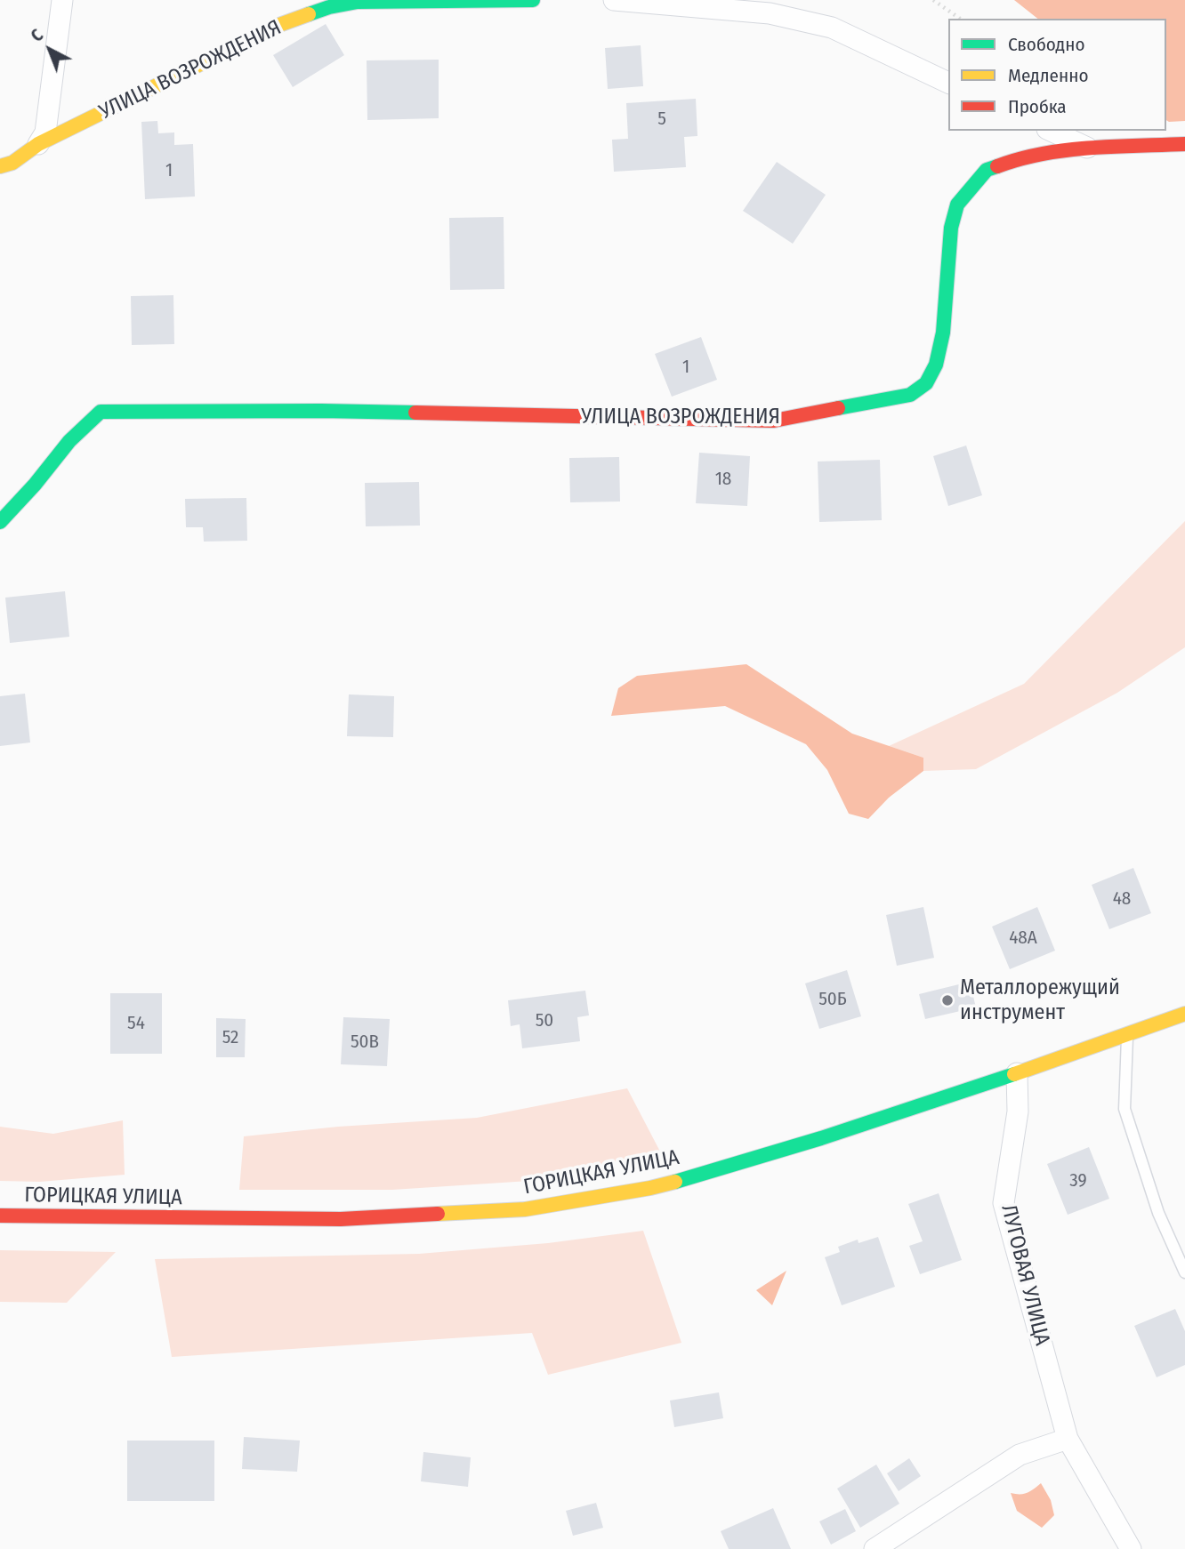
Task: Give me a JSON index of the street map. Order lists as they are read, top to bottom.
{
  "streets": {
    "street": ["УЛИЦА ВОЗРОЖДЕНИЯ", "ГОРИЦКАЯ УЛИЦА", "ЛУГОВАЯ УЛИЦА"]
  },
  "crossings": [
    ["ГОРИЦКАЯ УЛИЦА", "ЛУГОВАЯ УЛИЦА"]
  ],
  "places": ["Металлорежущий инструмент"],
  "house_numbers": [
    "5",
    "1",
    "1",
    "18",
    "48",
    "48А",
    "50Б",
    "50",
    "54",
    "52",
    "50В",
    "39"
  ],
  "legend": ["Свободно", "Медленно", "Пробка"],
  "north": "top left"
}
